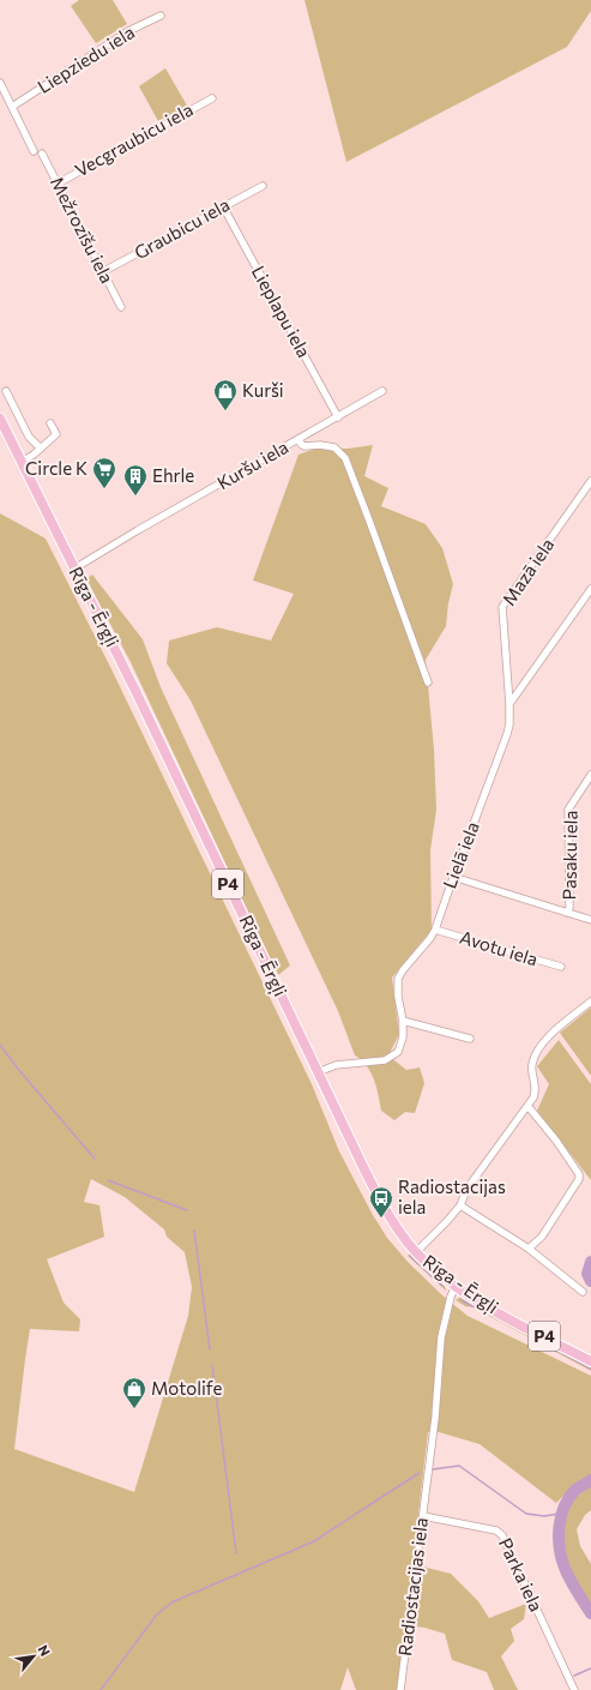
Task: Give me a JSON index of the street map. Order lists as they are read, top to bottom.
{
  "streets": {
    "main road": ["Rīga - Ērgļi", "P4"],
    "street": [
      "Liepziedu iela",
      "Vecgraubicu iela",
      "Graubicu iela",
      "Mežrozīšu iela",
      "Lieplapu iela",
      "Kuršu iela",
      "Mazā iela",
      "Lielā iela",
      "Pasaku iela",
      "Avotu iela",
      "Parka iela",
      "Radiostacijas iela"
    ]
  },
  "crossings": [
    ["Vecgraubicu iela", "Mežrozīšu iela"],
    ["Graubicu iela", "Mežrozīšu iela"],
    ["Graubicu iela", "Lieplapu iela"],
    ["Lieplapu iela", "Kuršu iela"],
    ["Kuršu iela", "Rīga - Ērgļi"],
    ["Mazā iela", "Lielā iela"],
    ["Rīga - Ērgļi", "Lielā iela"],
    ["Rīga - Ērgļi", "Radiostacijas iela"],
    ["Lielā iela", "Avotu iela"],
    ["Parka iela", "Radiostacijas iela"]
  ],
  "places": {
    "shop": ["Kurši", "Motolife"],
    "supermarket": ["Circle K"],
    "building": ["Ehrle"],
    "bus stop": ["Radiostacijas iela"]
  },
  "north": "top right"
}
